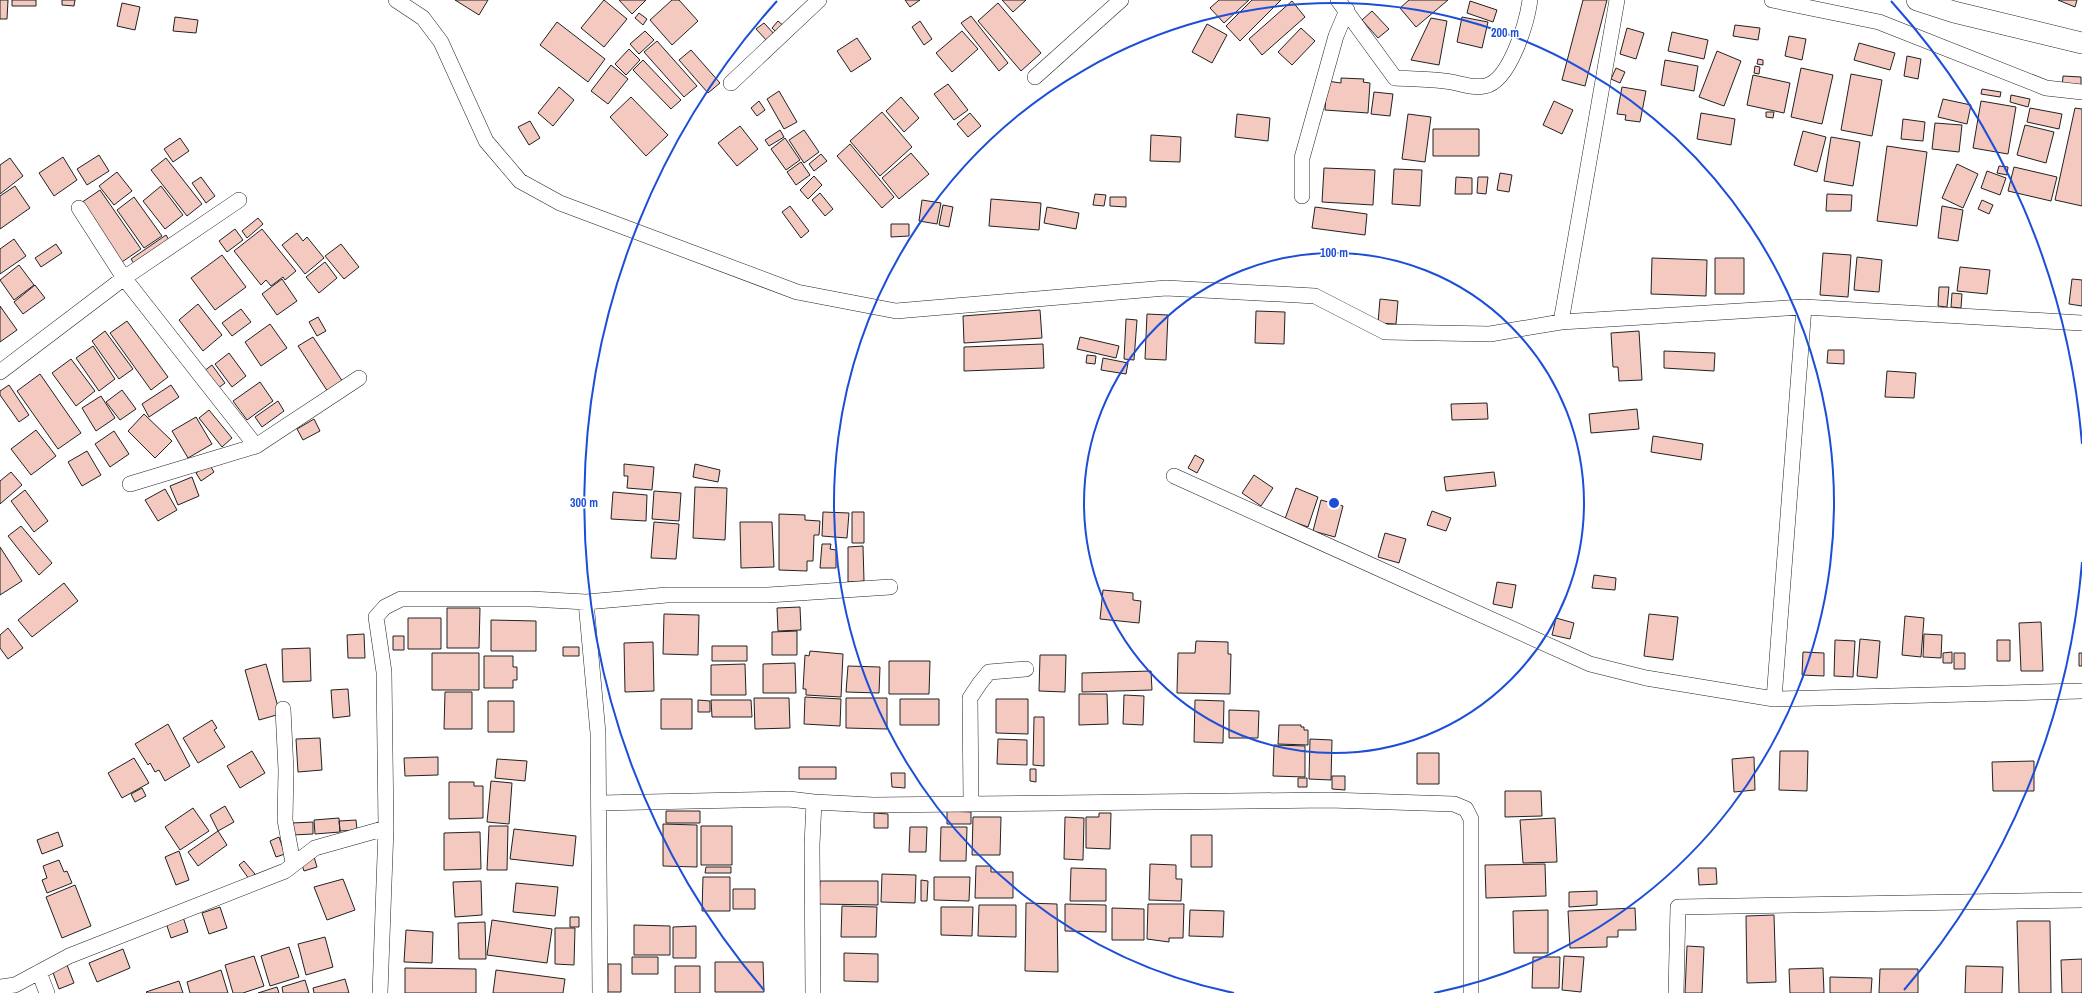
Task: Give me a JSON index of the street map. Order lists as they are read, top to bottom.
{
  "rings": ["200 m", "100 m", "300 m"]
}
